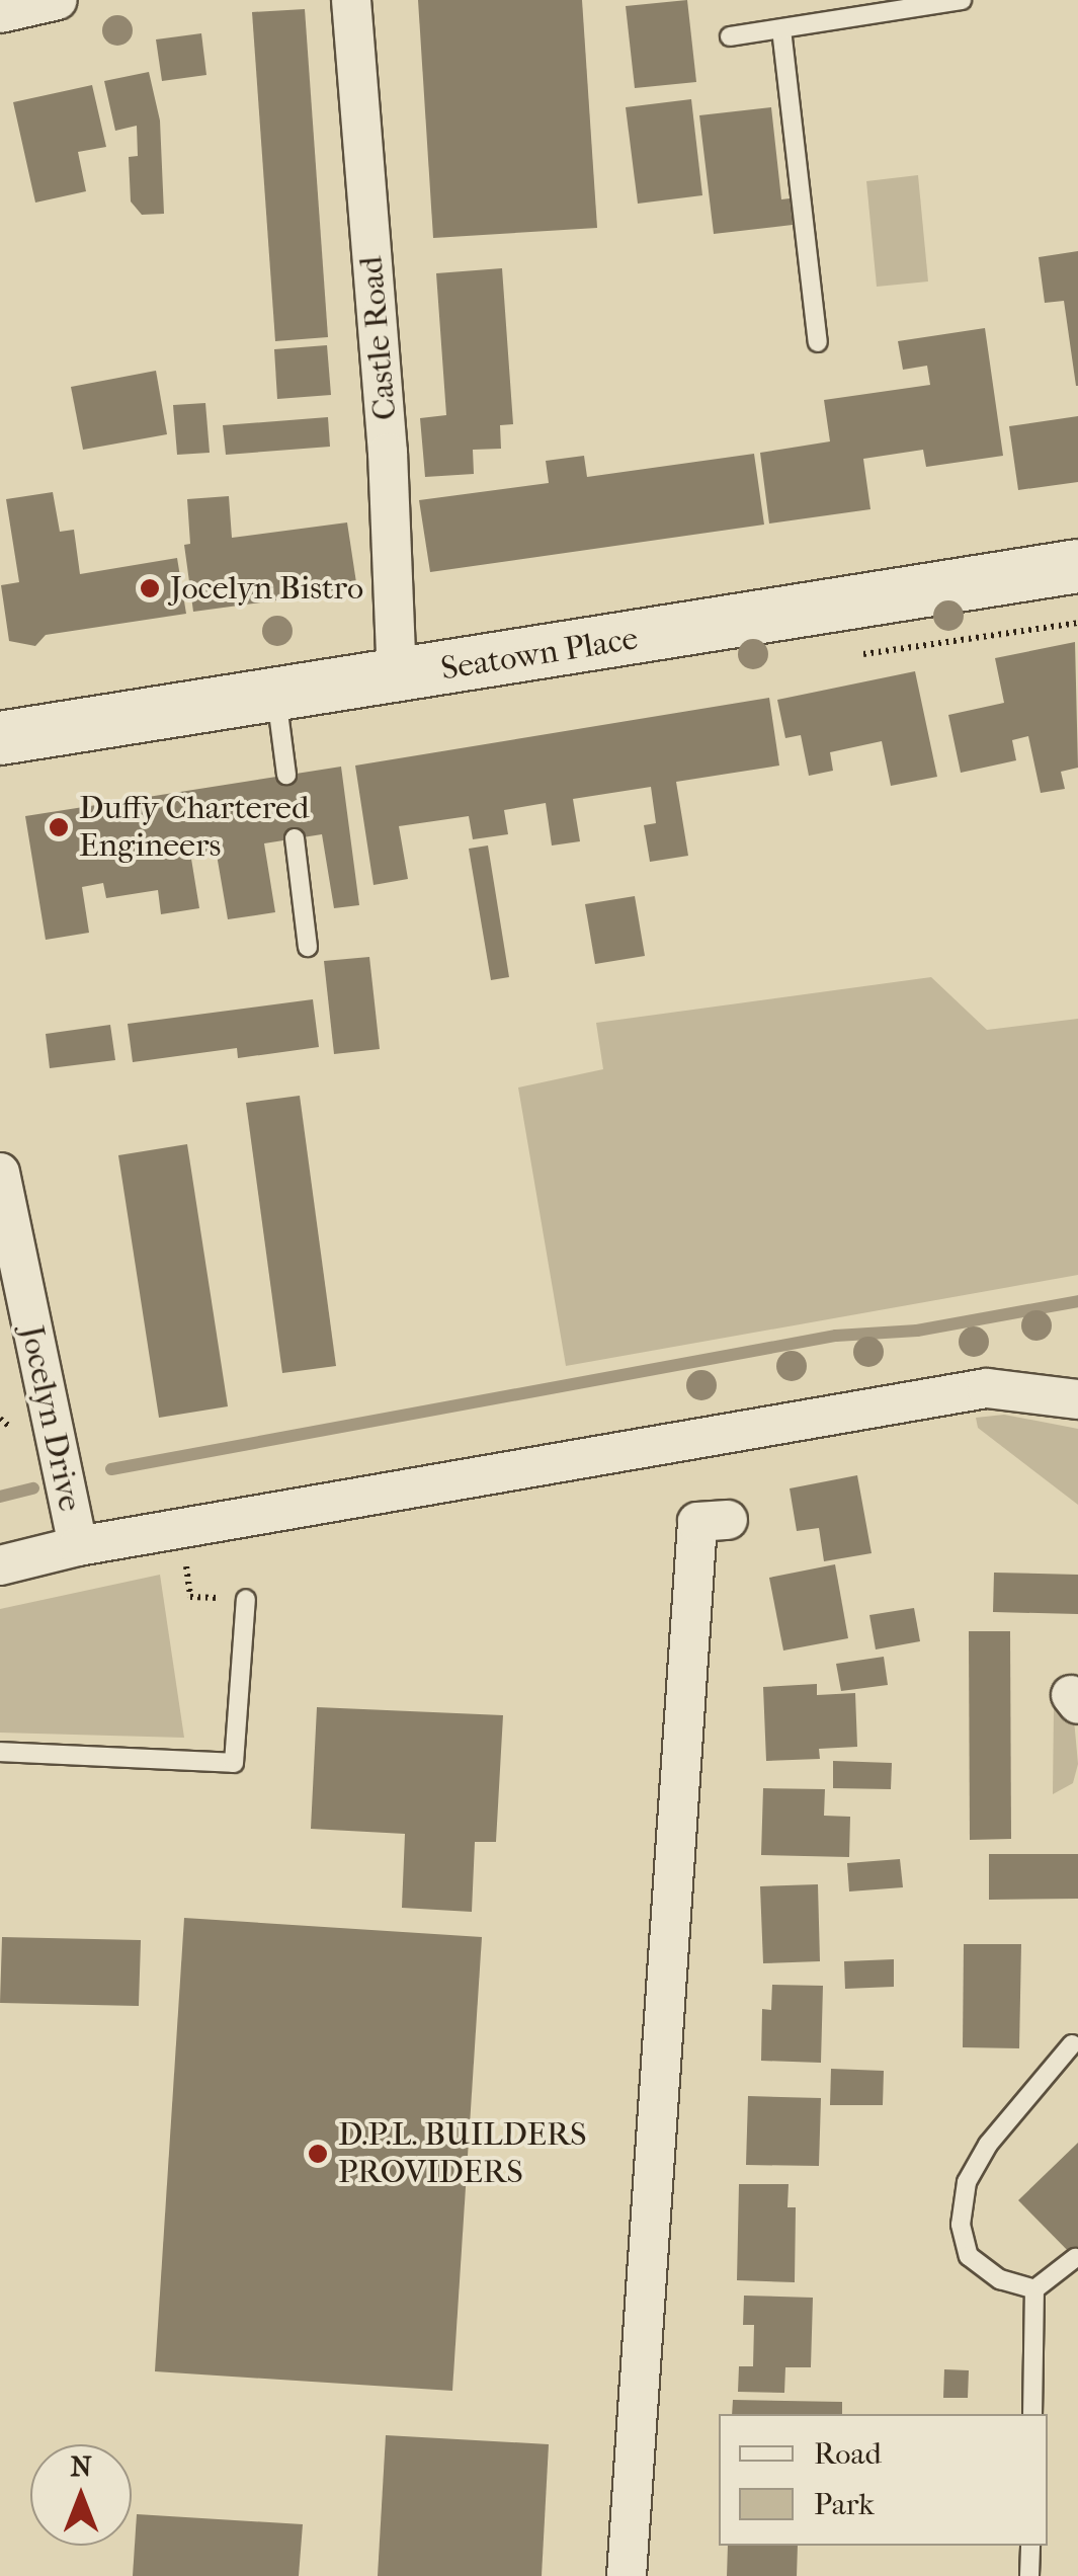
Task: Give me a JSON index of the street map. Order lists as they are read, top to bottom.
{
  "streets": {
    "main road": ["Seatown Place"],
    "street": ["Castle Road", "Jocelyn Drive"]
  },
  "crossings": [
    ["Castle Road", "Seatown Place"]
  ],
  "places": ["Jocelyn Bistro", "Duffy Chartered Engineers", "D.P.L. BUILDERS PROVIDERS"],
  "legend": ["Road", "Park"],
  "north": "top"
}
